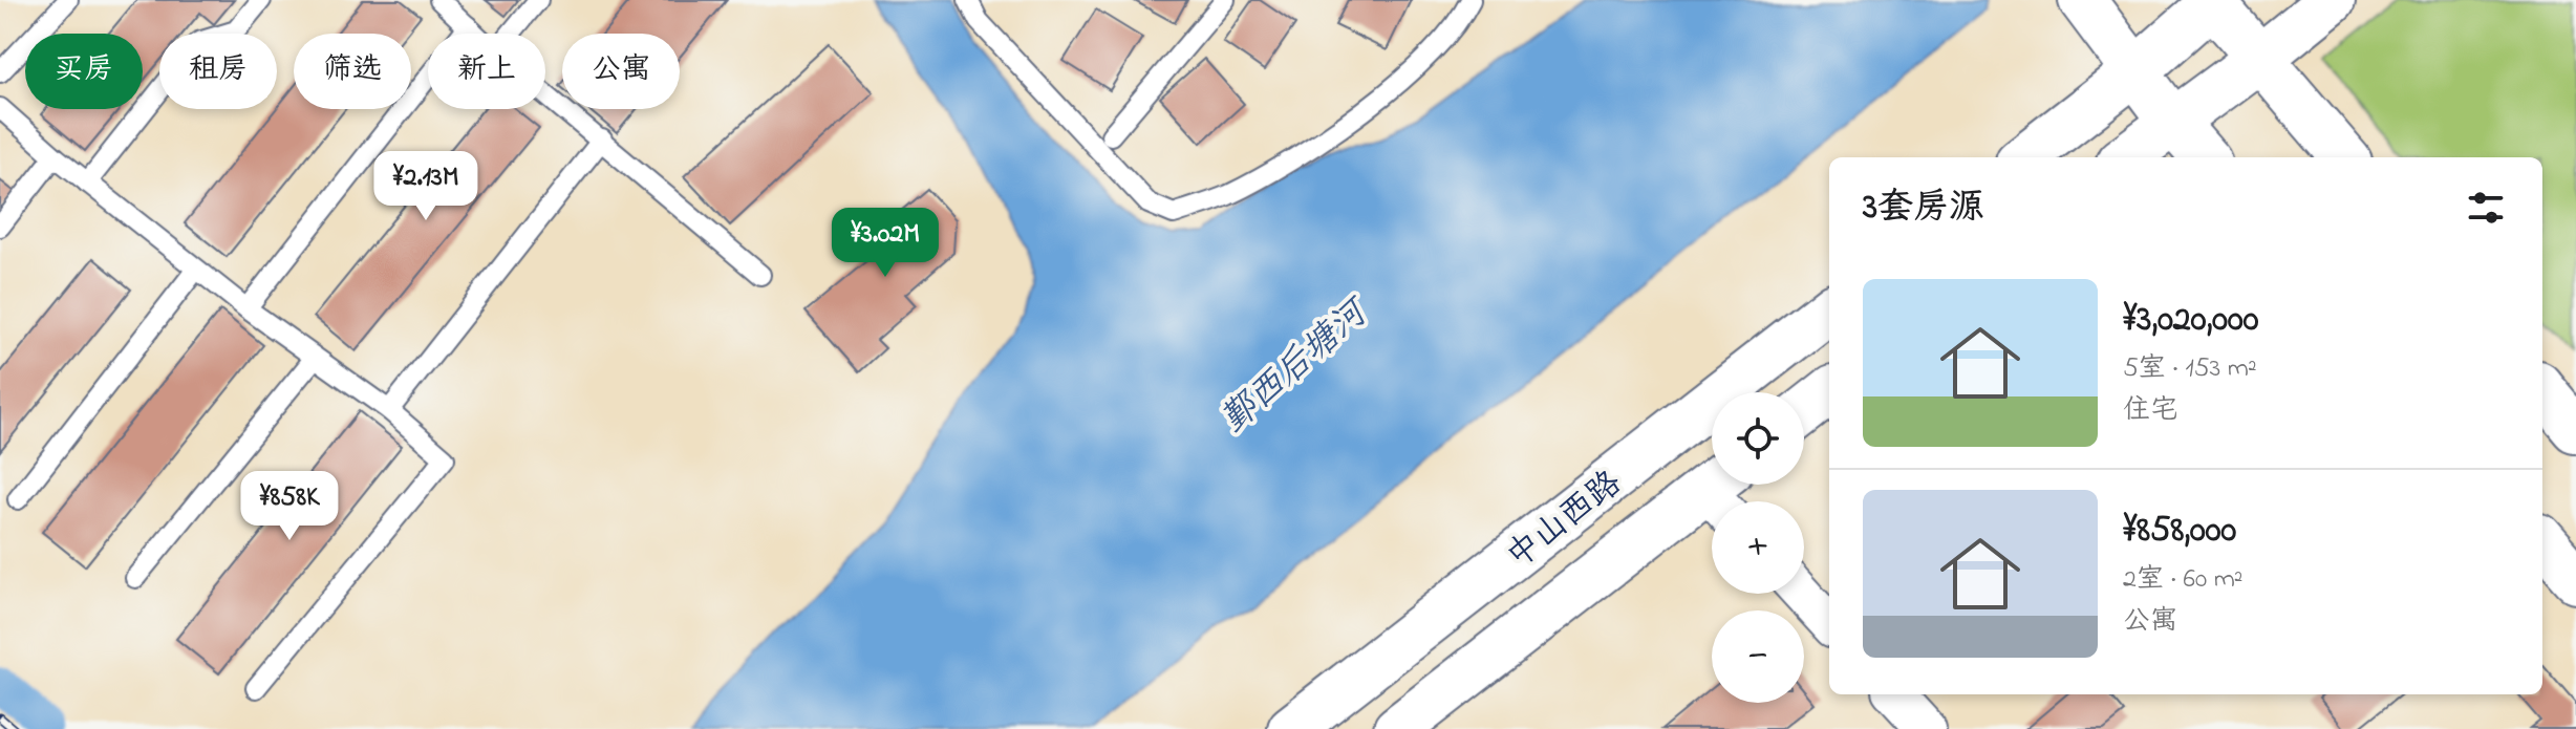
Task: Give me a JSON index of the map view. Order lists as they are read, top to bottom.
{
  "streets": {
    "main road": ["中山西路"]
  },
  "water": ["鄞西后塘河"],
  "page": {
    "chip": [
      "买房",
      "租房",
      "筛选",
      "新上",
      "公寓"
    ],
    "price": ["¥2.13M", "¥3.02M", "¥858K"],
    "heading": "3套房源",
    "list": [
      {
        "name": "¥3,020,000",
        "note": "5室 · 153 m² · 住宅"
      },
      {
        "name": "¥858,000",
        "note": "2室 · 60 m² · 公寓"
      }
    ],
    "map_buttons": ["+", "−"]
  }
}
